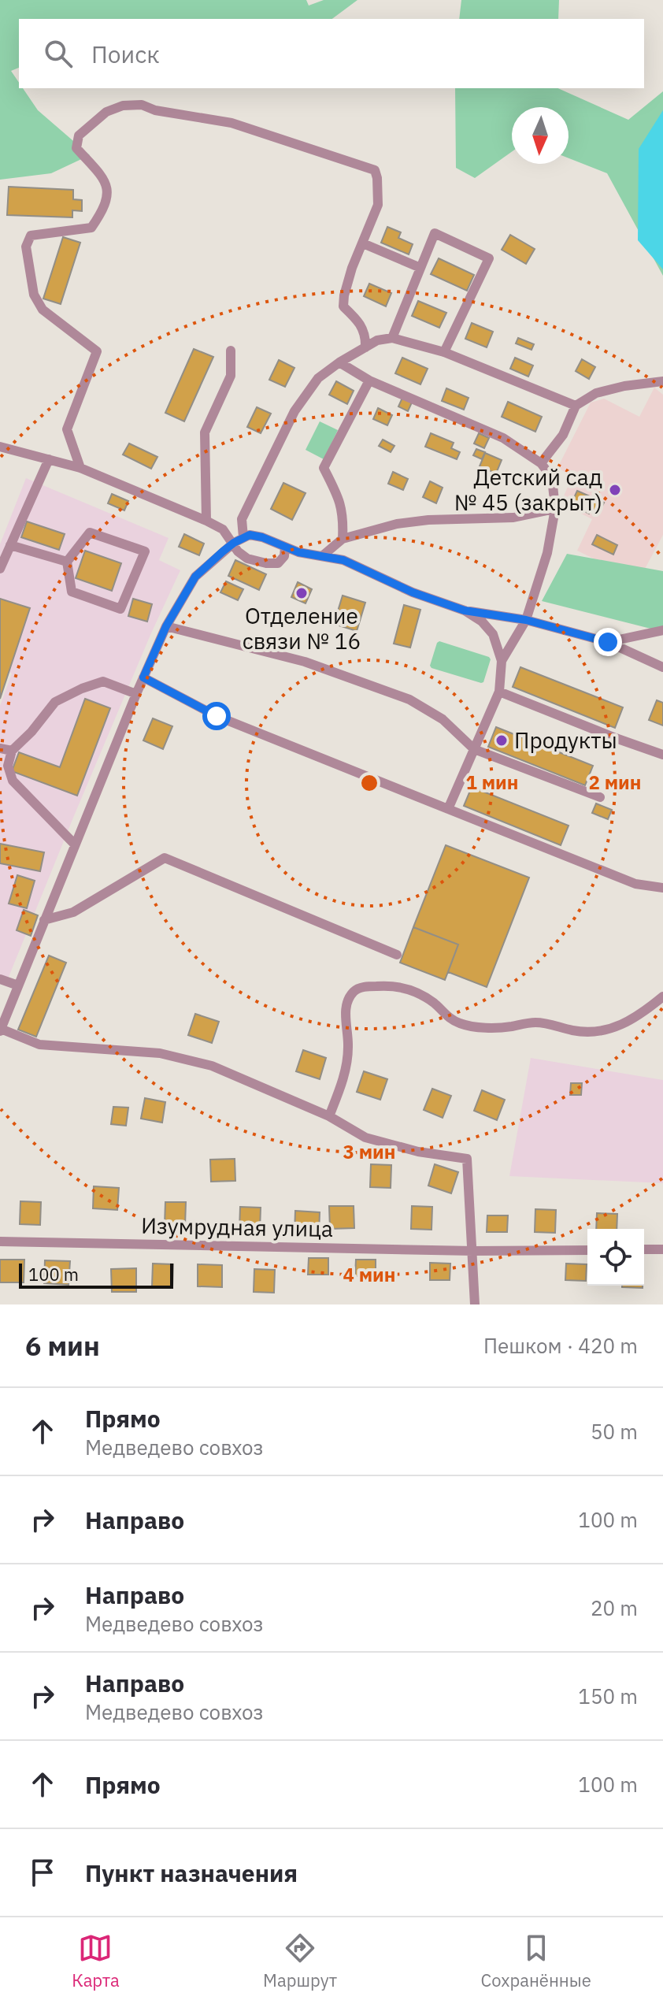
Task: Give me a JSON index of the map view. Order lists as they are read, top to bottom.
{
  "streets": {
    "street": ["Изумрудная улица"]
  },
  "places": ["Детский сад № 45 (закрыт)", "Отделение связи № 16", "Продукты"],
  "scale_bar": "100 m",
  "north": "bottom",
  "page": {
    "search": "Поиск",
    "scale": "100 m",
    "heading": ["6 мин", "Пешком · 420 m"],
    "list": [
      ["Прямо", "Медведево совхоз", "50 m"],
      ["Направо", "100 m"],
      ["Направо", "Медведево совхоз", "20 m"],
      ["Направо", "Медведево совхоз", "150 m"],
      ["Прямо", "100 m"],
      "Пункт назначения"
    ],
    "nav": ["Карта", "Маршрут", "Сохранённые"]
  },
  "rings": [
    "1 мин",
    "2 мин",
    "3 мин",
    "4 мин"
  ]
}
